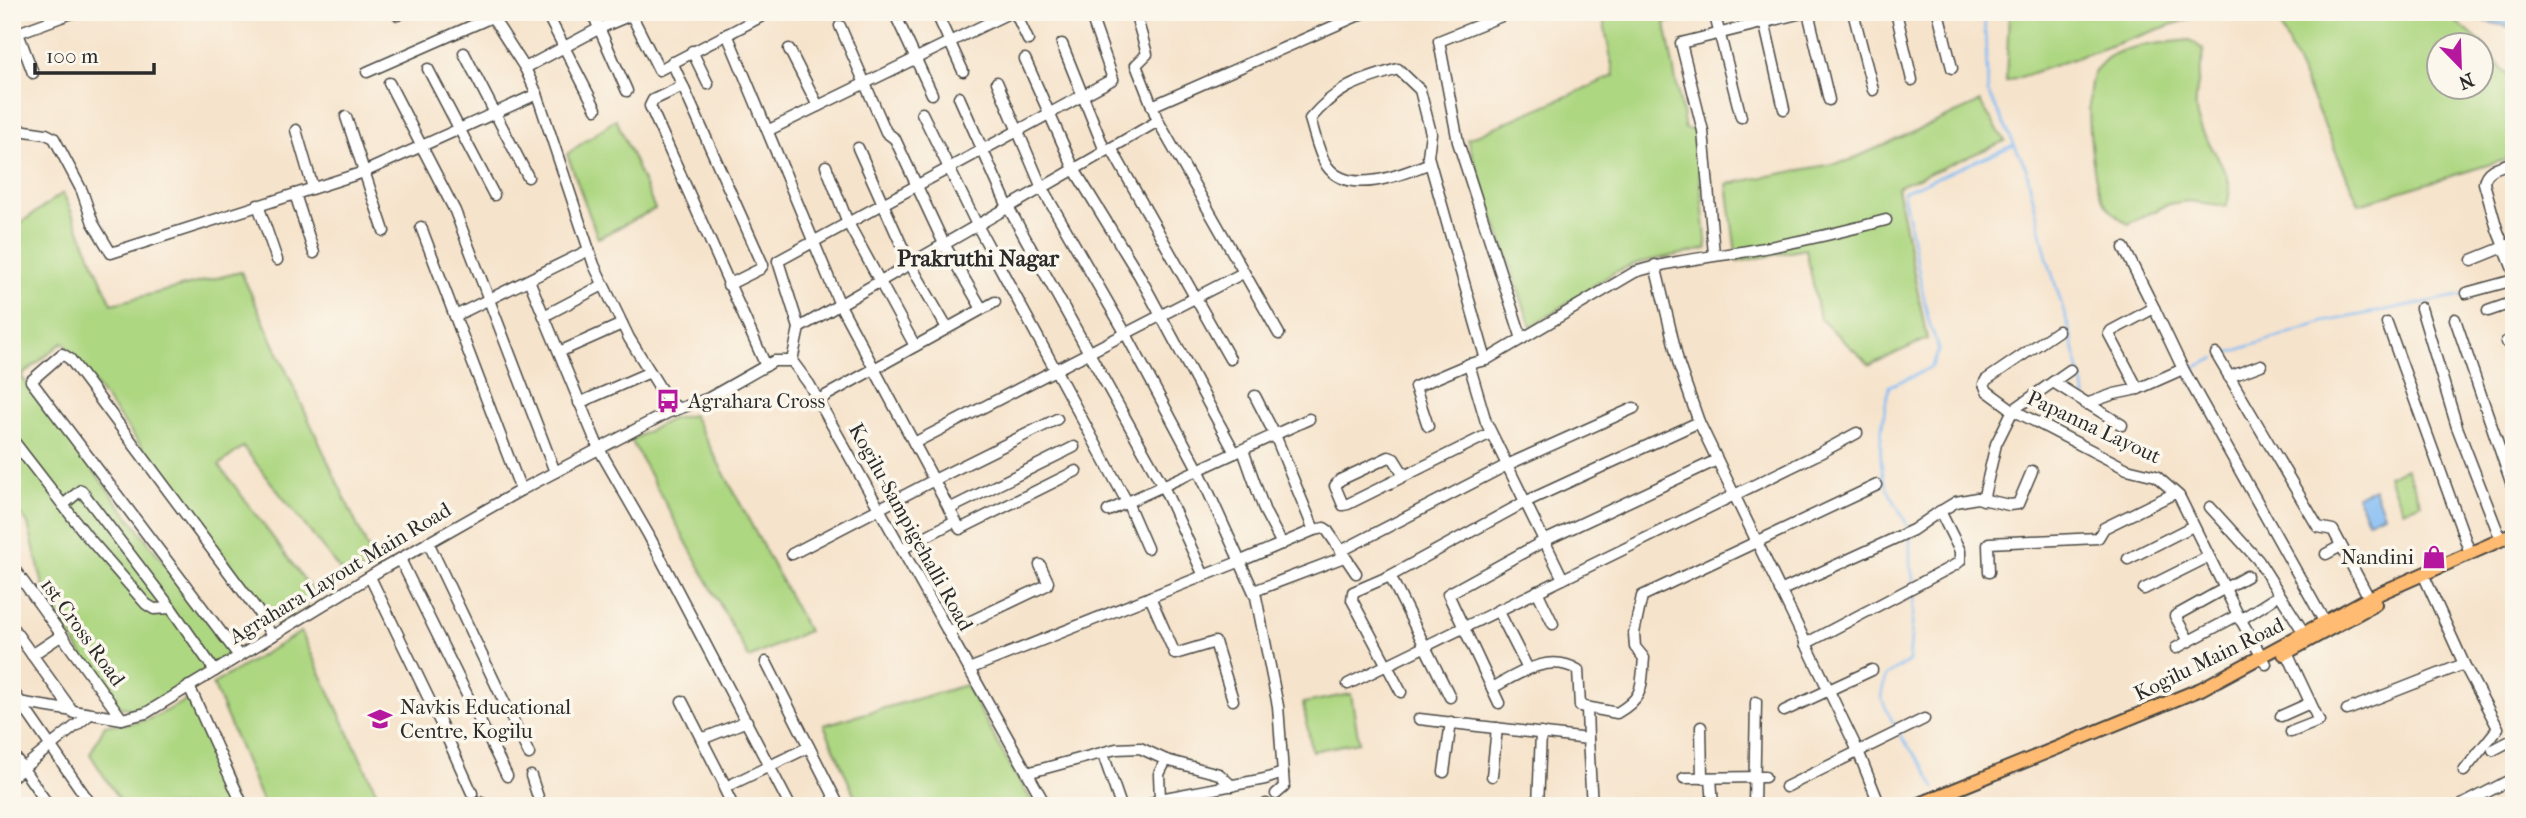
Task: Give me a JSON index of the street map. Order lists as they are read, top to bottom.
{
  "streets": {
    "main road": ["Kogilu Main Road"],
    "street": [
      "Papanna Layout",
      "Kogilu-Sampigehalli Road",
      "Agrahara Layout Main Road",
      "1st Cross Road"
    ]
  },
  "crossings": [
    ["Papanna Layout", "Kogilu Main Road"],
    ["Agrahara Layout Main Road", "1st Cross Road"]
  ],
  "districts": ["Prakruthi Nagar"],
  "places": {
    "bus stop": ["Agrahara Cross"],
    "shop": ["Nandini"],
    "school or university": ["Navkis Educational Centre, Kogilu"]
  },
  "scale_bar": "100 m",
  "north": "bottom right"
}
